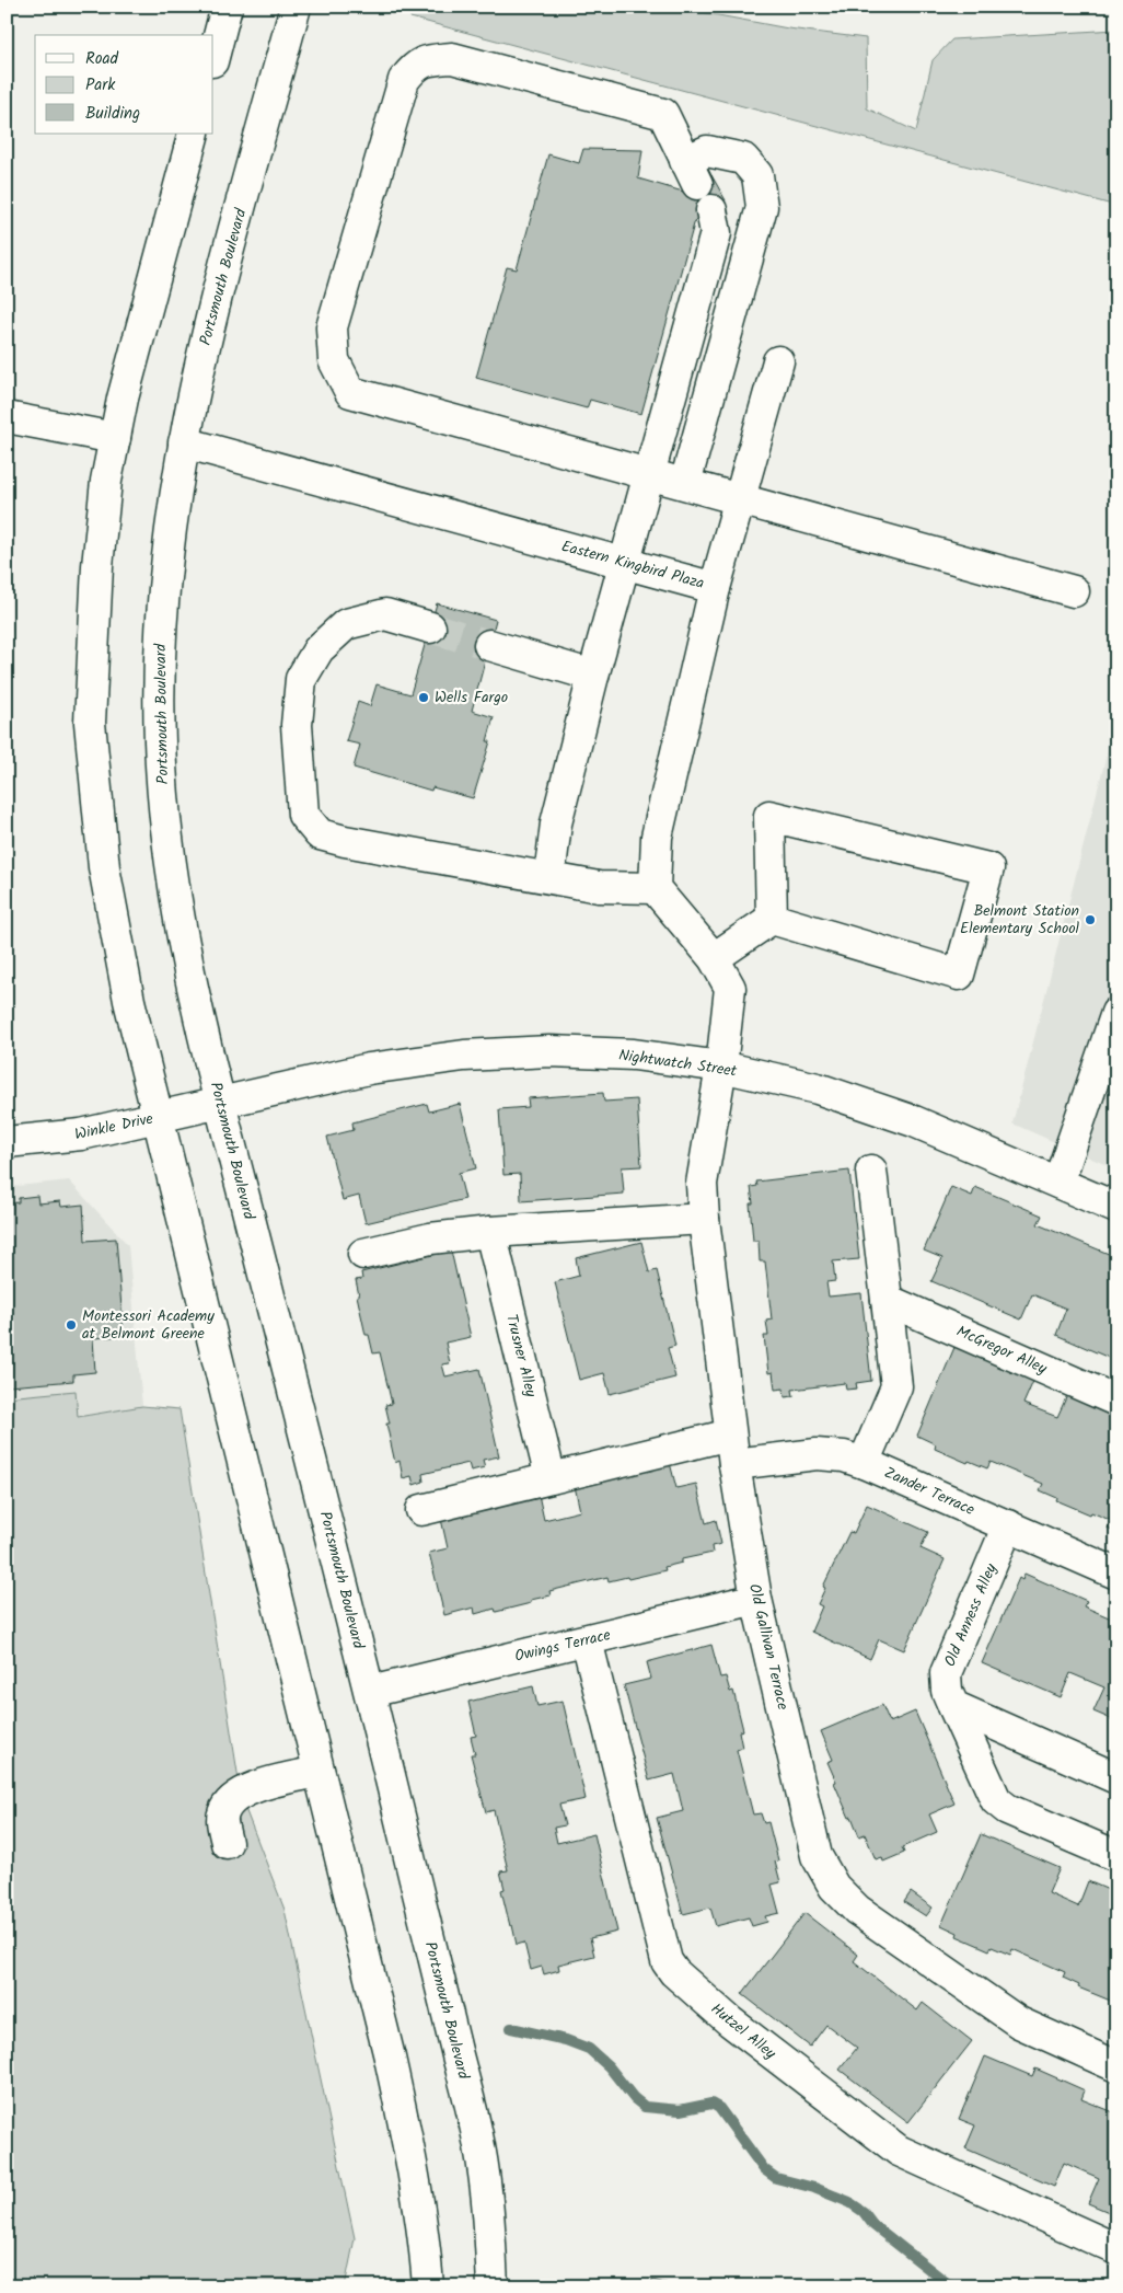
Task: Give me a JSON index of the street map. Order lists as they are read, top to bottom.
{
  "streets": {
    "street": [
      "Portsmouth Boulevard",
      "Eastern Kingbird Plaza",
      "Nightwatch Street",
      "Winkle Drive",
      "McGregor Alley",
      "Trusner Alley",
      "Zander Terrace",
      "Old Anness Alley",
      "Owings Terrace",
      "Old Gallivan Terrace",
      "Hutzel Alley"
    ]
  },
  "crossings": [
    ["Portsmouth Boulevard", "Eastern Kingbird Plaza"],
    ["Portsmouth Boulevard", "Nightwatch Street"],
    ["Portsmouth Boulevard", "Winkle Drive"],
    ["Portsmouth Boulevard", "Owings Terrace"],
    ["Nightwatch Street", "Winkle Drive"],
    ["Nightwatch Street", "Old Gallivan Terrace"],
    ["Zander Terrace", "Old Anness Alley"],
    ["Zander Terrace", "Old Gallivan Terrace"],
    ["Owings Terrace", "Old Gallivan Terrace"],
    ["Owings Terrace", "Hutzel Alley"]
  ],
  "places": ["Wells Fargo", "Belmont Station Elementary School", "Montessori Academy at Belmont Greene"],
  "legend": ["Road", "Park", "Building"]
}
